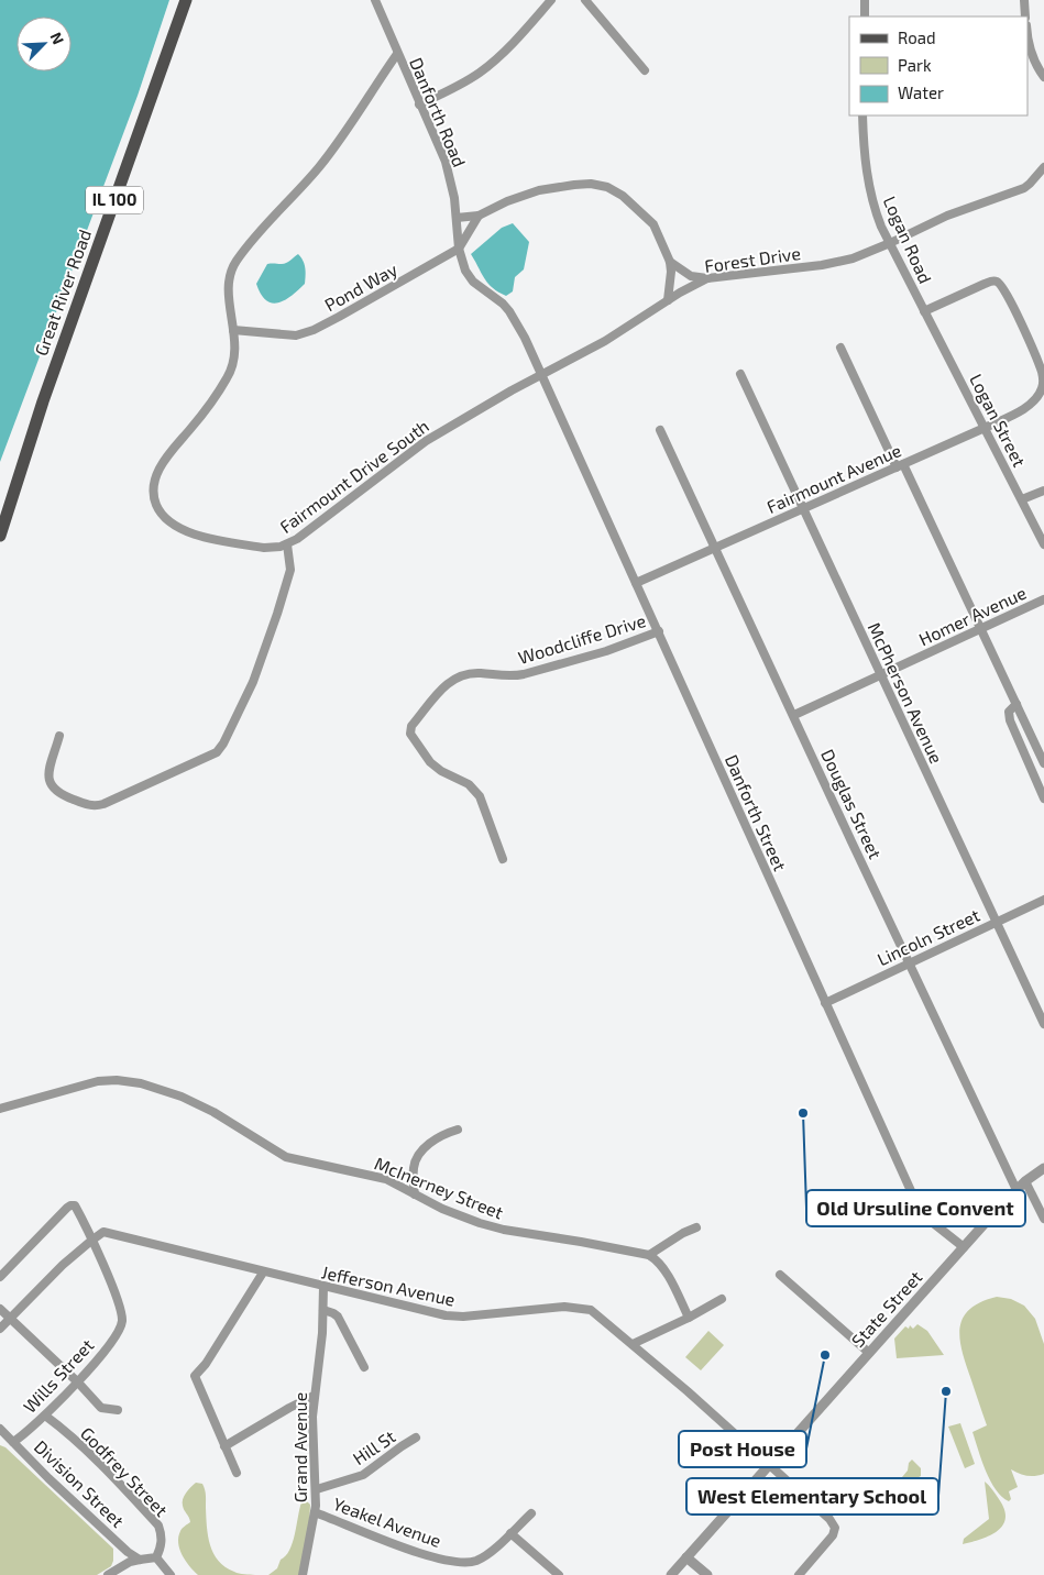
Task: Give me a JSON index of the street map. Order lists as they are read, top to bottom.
{
  "streets": {
    "main road": ["IL 100", "Great River Road"],
    "street": [
      "Danforth Road",
      "Logan Road",
      "Forest Drive",
      "Pond Way",
      "Logan Street",
      "Fairmount Drive South",
      "Fairmount Avenue",
      "Homer Avenue",
      "Woodcliffe Drive",
      "McPherson Avenue",
      "Douglas Street",
      "Danforth Street",
      "Lincoln Street",
      "McInerney Street",
      "Jefferson Avenue",
      "State Street",
      "Wills Street",
      "Grand Avenue",
      "Hill St",
      "Godfrey Street",
      "Division Street",
      "Yeakel Avenue"
    ]
  },
  "crossings": [
    ["Danforth Road", "Forest Drive"],
    ["Danforth Road", "Pond Way"],
    ["Danforth Road", "Fairmount Drive South"],
    ["Danforth Road", "Danforth Street"],
    ["Logan Road", "Forest Drive"],
    ["Logan Road", "Logan Street"],
    ["Logan Road", "Fairmount Avenue"],
    ["Forest Drive", "Pond Way"],
    ["Forest Drive", "Fairmount Drive South"],
    ["Forest Drive", "Danforth Street"],
    ["Pond Way", "Fairmount Drive South"],
    ["Pond Way", "Danforth Street"],
    ["Logan Street", "Fairmount Avenue"],
    ["Fairmount Drive South", "Danforth Street"],
    ["Fairmount Avenue", "McPherson Avenue"],
    ["Fairmount Avenue", "Douglas Street"],
    ["Fairmount Avenue", "Danforth Street"],
    ["Homer Avenue", "McPherson Avenue"],
    ["Homer Avenue", "Douglas Street"],
    ["Woodcliffe Drive", "Danforth Street"],
    ["McPherson Avenue", "Lincoln Street"],
    ["Douglas Street", "Lincoln Street"],
    ["Douglas Street", "State Street"],
    ["Danforth Street", "Lincoln Street"],
    ["Danforth Street", "State Street"],
    ["Jefferson Avenue", "State Street"],
    ["Jefferson Avenue", "Wills Street"],
    ["Jefferson Avenue", "Grand Avenue"],
    ["Wills Street", "Godfrey Street"],
    ["Wills Street", "Division Street"],
    ["Grand Avenue", "Hill St"],
    ["Grand Avenue", "Yeakel Avenue"]
  ],
  "places": ["Old Ursuline Convent", "Post House", "West Elementary School"],
  "legend": ["Road", "Park", "Water"],
  "north": "top right"
}
